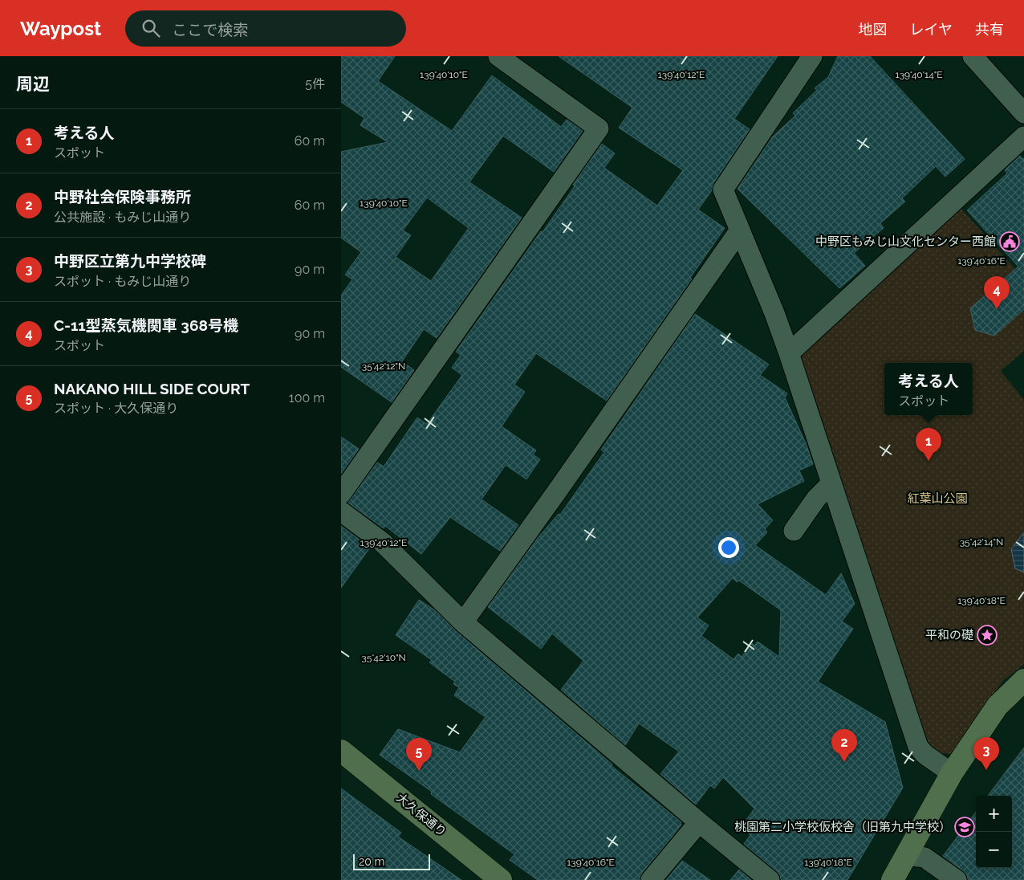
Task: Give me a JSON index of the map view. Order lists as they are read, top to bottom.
{
  "streets": {
    "street": ["大久保通り"]
  },
  "parks": ["紅葉山公園"],
  "places": {
    "public building": ["中野区もみじ山文化センター西館"],
    "place": ["平和の礎"],
    "school or university": ["桃園第二小学校仮校舎（旧第九中学校）"]
  },
  "scale_bar": "20 m",
  "page": {
    "header": "Waypost",
    "search": "ここで検索",
    "nav": ["地図", "レイヤ", "共有"],
    "heading": ["周辺", "5件"],
    "list": [
      {
        "mark": "1",
        "name": "考える人",
        "note": "スポット",
        "value": "60 m"
      },
      {
        "mark": "2",
        "name": "中野社会保険事務所",
        "note": "公共施設 · もみじ山通り",
        "value": "60 m"
      },
      {
        "mark": "3",
        "name": "中野区立第九中学校碑",
        "note": "スポット · もみじ山通り",
        "value": "90 m"
      },
      {
        "mark": "4",
        "name": "C-11型蒸気機関車 368号機",
        "note": "スポット",
        "value": "90 m"
      },
      {
        "mark": "5",
        "name": "NAKANO HILL SIDE COURT",
        "note": "スポット · 大久保通り",
        "value": "100 m"
      }
    ],
    "pins": [
      "4",
      "1",
      "2",
      "3",
      "5"
    ],
    "popup": ["考える人", "スポット"],
    "map_buttons": ["+", "−"],
    "scale": "20 m"
  },
  "coordinates": [
    "139°40'10\"E",
    "139°40'12\"E",
    "139°40'14\"E",
    "139°40'16\"E",
    "35°42'12\"N",
    "35°42'14\"N",
    "139°40'18\"E",
    "35°42'10\"N"
  ]
}
